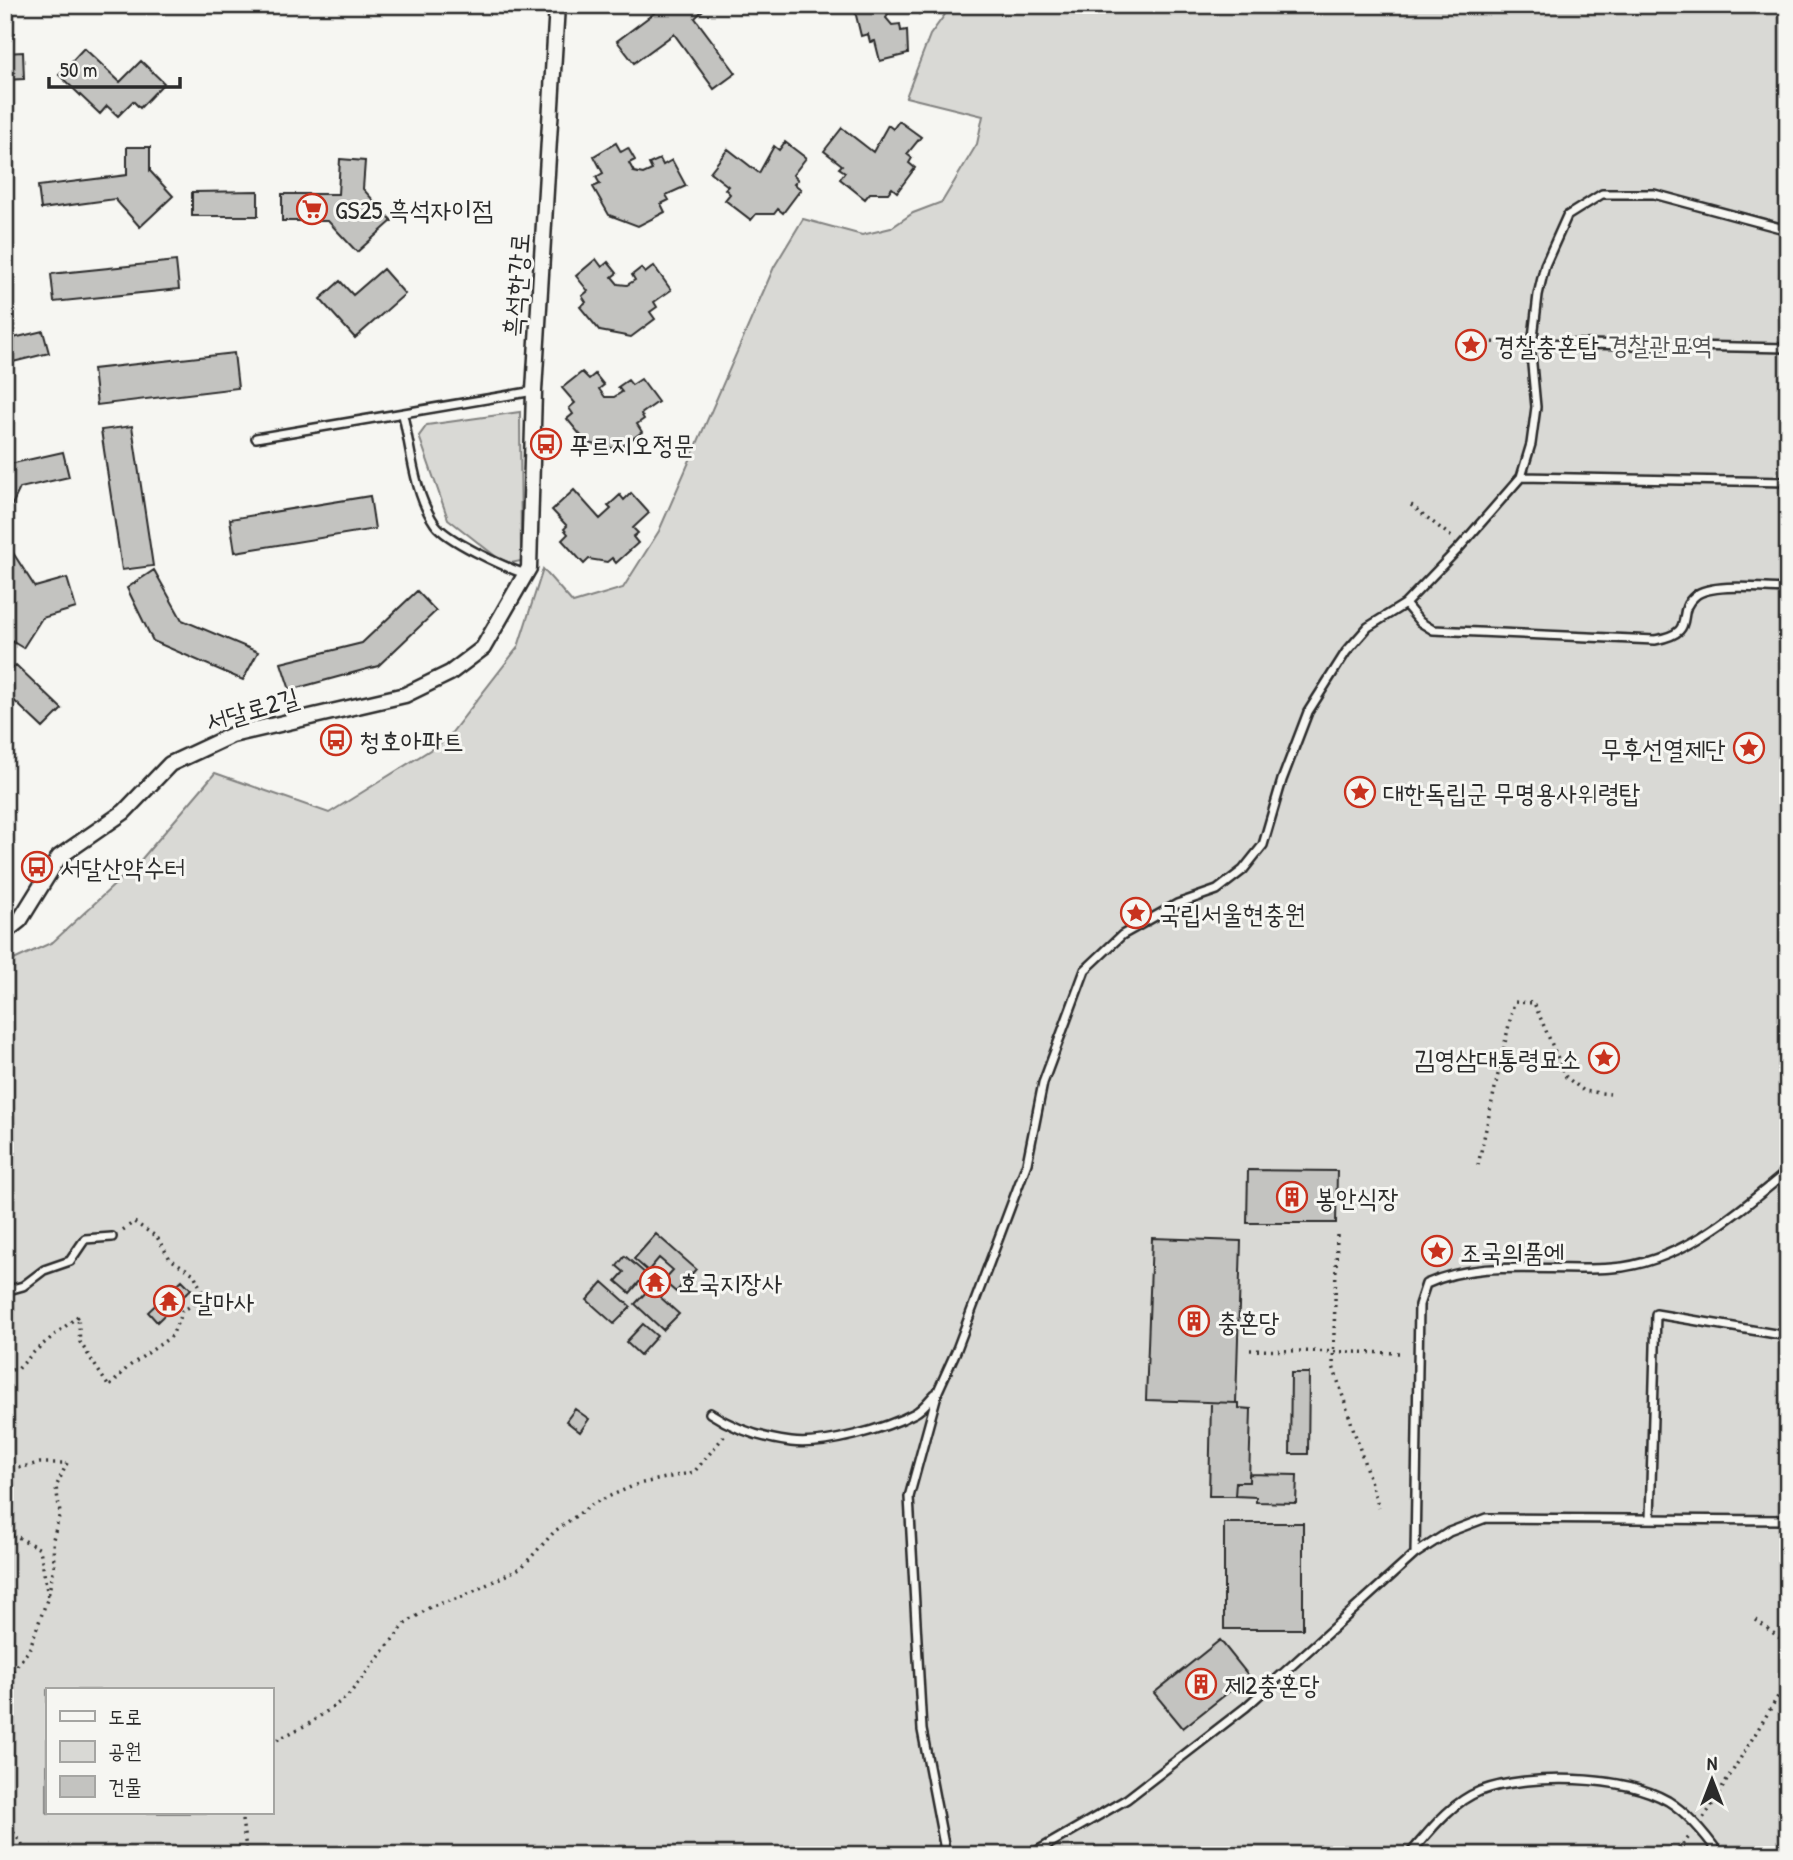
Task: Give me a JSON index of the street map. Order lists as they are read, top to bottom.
{
  "streets": {
    "street": ["흑석한강로", "서달로2길"]
  },
  "crossings": [
    ["흑석한강로", "서달로2길"]
  ],
  "parks": ["경찰관묘역"],
  "places": {
    "supermarket": ["GS25 흑석자이점"],
    "place": [
      "경찰충혼탑",
      "무후선열제단",
      "대한독립군 무명용사위령탑",
      "국립서울현충원",
      "김영삼대통령묘소",
      "조국의품에"
    ],
    "bus stop": ["푸르지오정문", "청호아파트", "서달산약수터"],
    "building": ["봉안식장", "충혼당", "제2충혼당"],
    "temple": ["호국지장사", "달마사"]
  },
  "legend": ["도로", "공원", "건물"],
  "scale_bar": "50 m",
  "north": "top"
}
